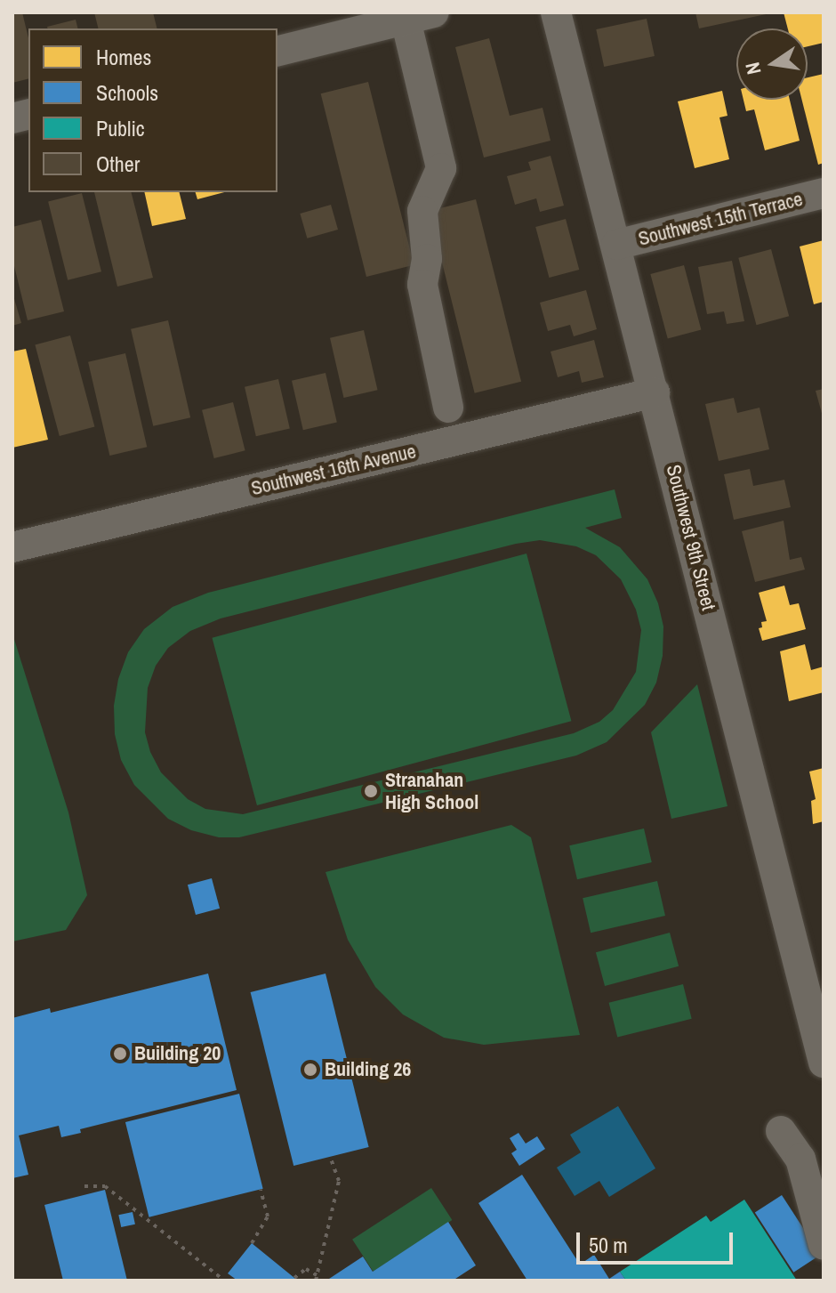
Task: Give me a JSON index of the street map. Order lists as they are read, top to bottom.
{
  "streets": {
    "street": ["Southwest 15th Terrace", "Southwest 16th Avenue", "Southwest 9th Street"]
  },
  "crossings": [
    ["Southwest 15th Terrace", "Southwest 9th Street"],
    ["Southwest 16th Avenue", "Southwest 9th Street"]
  ],
  "places": ["Stranahan High School", "Building 20", "Building 26"],
  "legend": [
    "Homes",
    "Schools",
    "Public",
    "Other"
  ],
  "scale_bar": "50 m",
  "north": "left"
}
